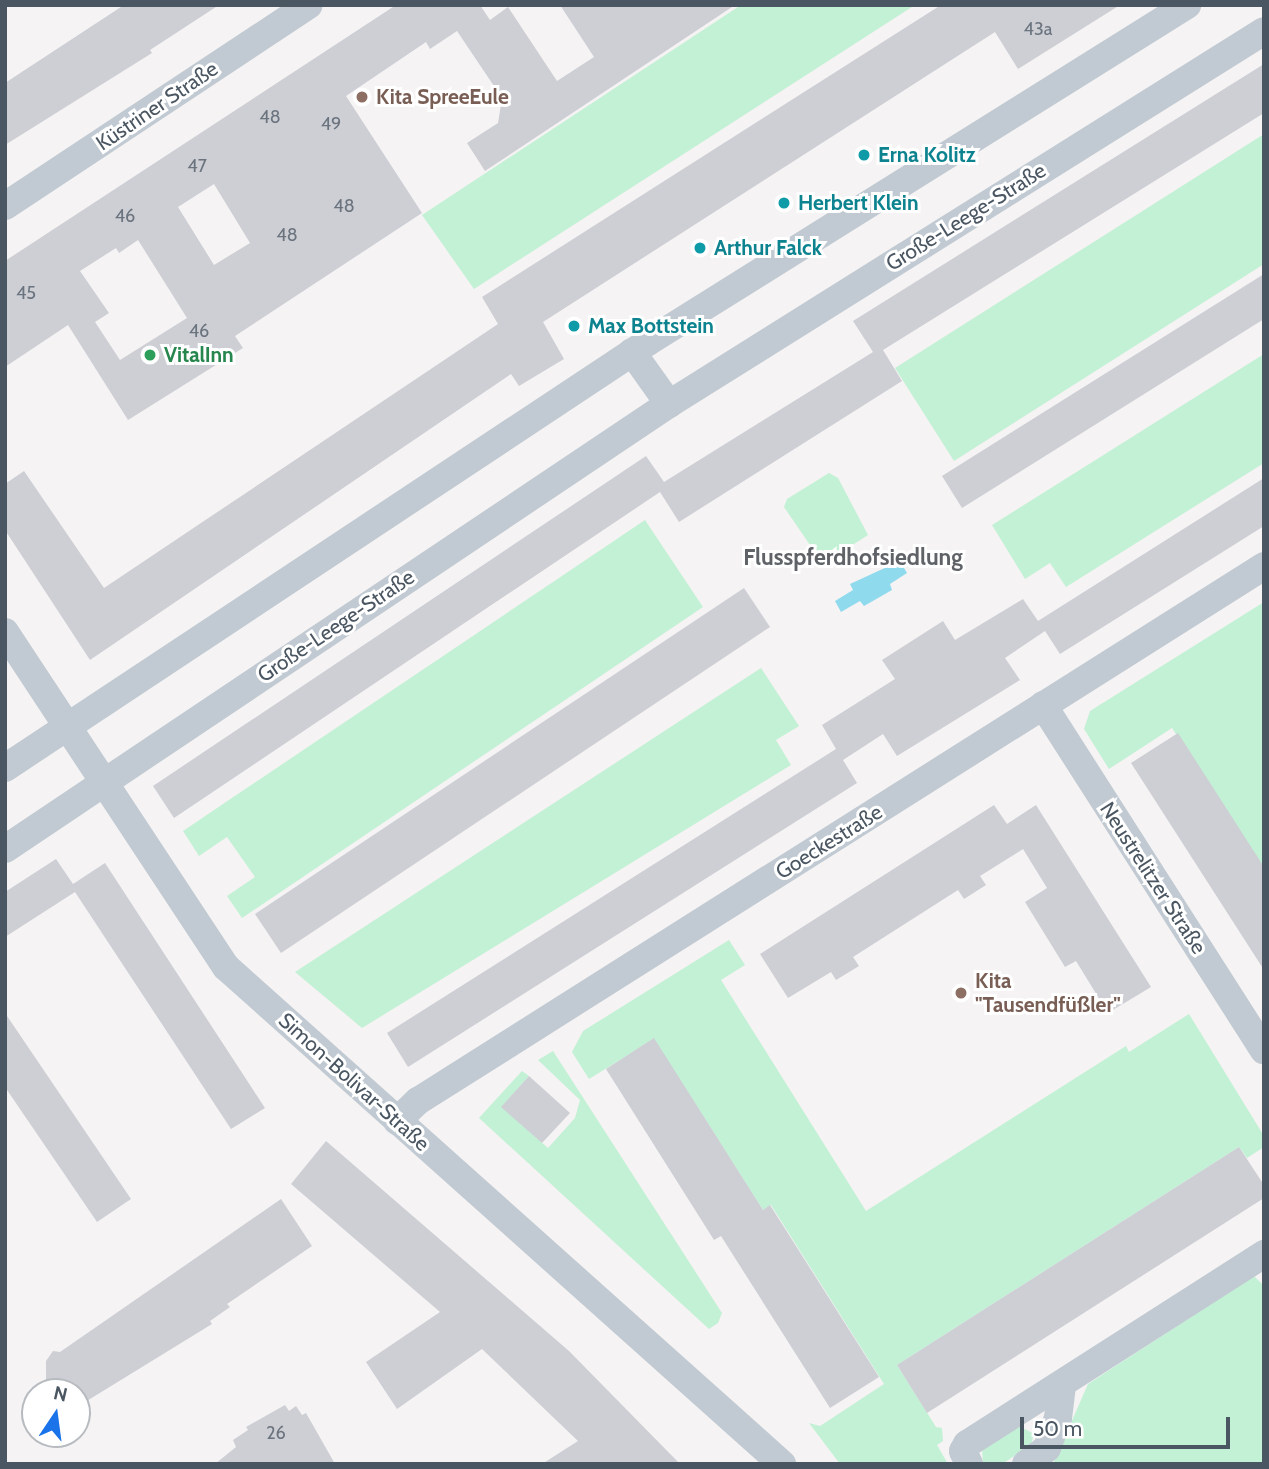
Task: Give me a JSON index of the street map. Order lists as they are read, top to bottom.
{
  "streets": {
    "street": [
      "Küstriner Straße",
      "Große-Leege-Straße",
      "Goeckestraße",
      "Neustrelitzer Straße",
      "Simon-Bolivar-Straße"
    ]
  },
  "crossings": [
    ["Große-Leege-Straße", "Simon-Bolivar-Straße"],
    ["Goeckestraße", "Neustrelitzer Straße"],
    ["Goeckestraße", "Simon-Bolivar-Straße"]
  ],
  "districts": ["Flusspferdhofsiedlung"],
  "places": [
    "Kita SpreeEule",
    "Erna Kolitz",
    "Herbert Klein",
    "Arthur Falck",
    "Max Bottstein",
    "VitalInn",
    "Kita \"Tausendfüßler\""
  ],
  "house_numbers": [
    "43a",
    "48",
    "49",
    "47",
    "48",
    "46",
    "48",
    "45",
    "46",
    "26"
  ],
  "scale_bar": "50 m",
  "north": "top"
}
